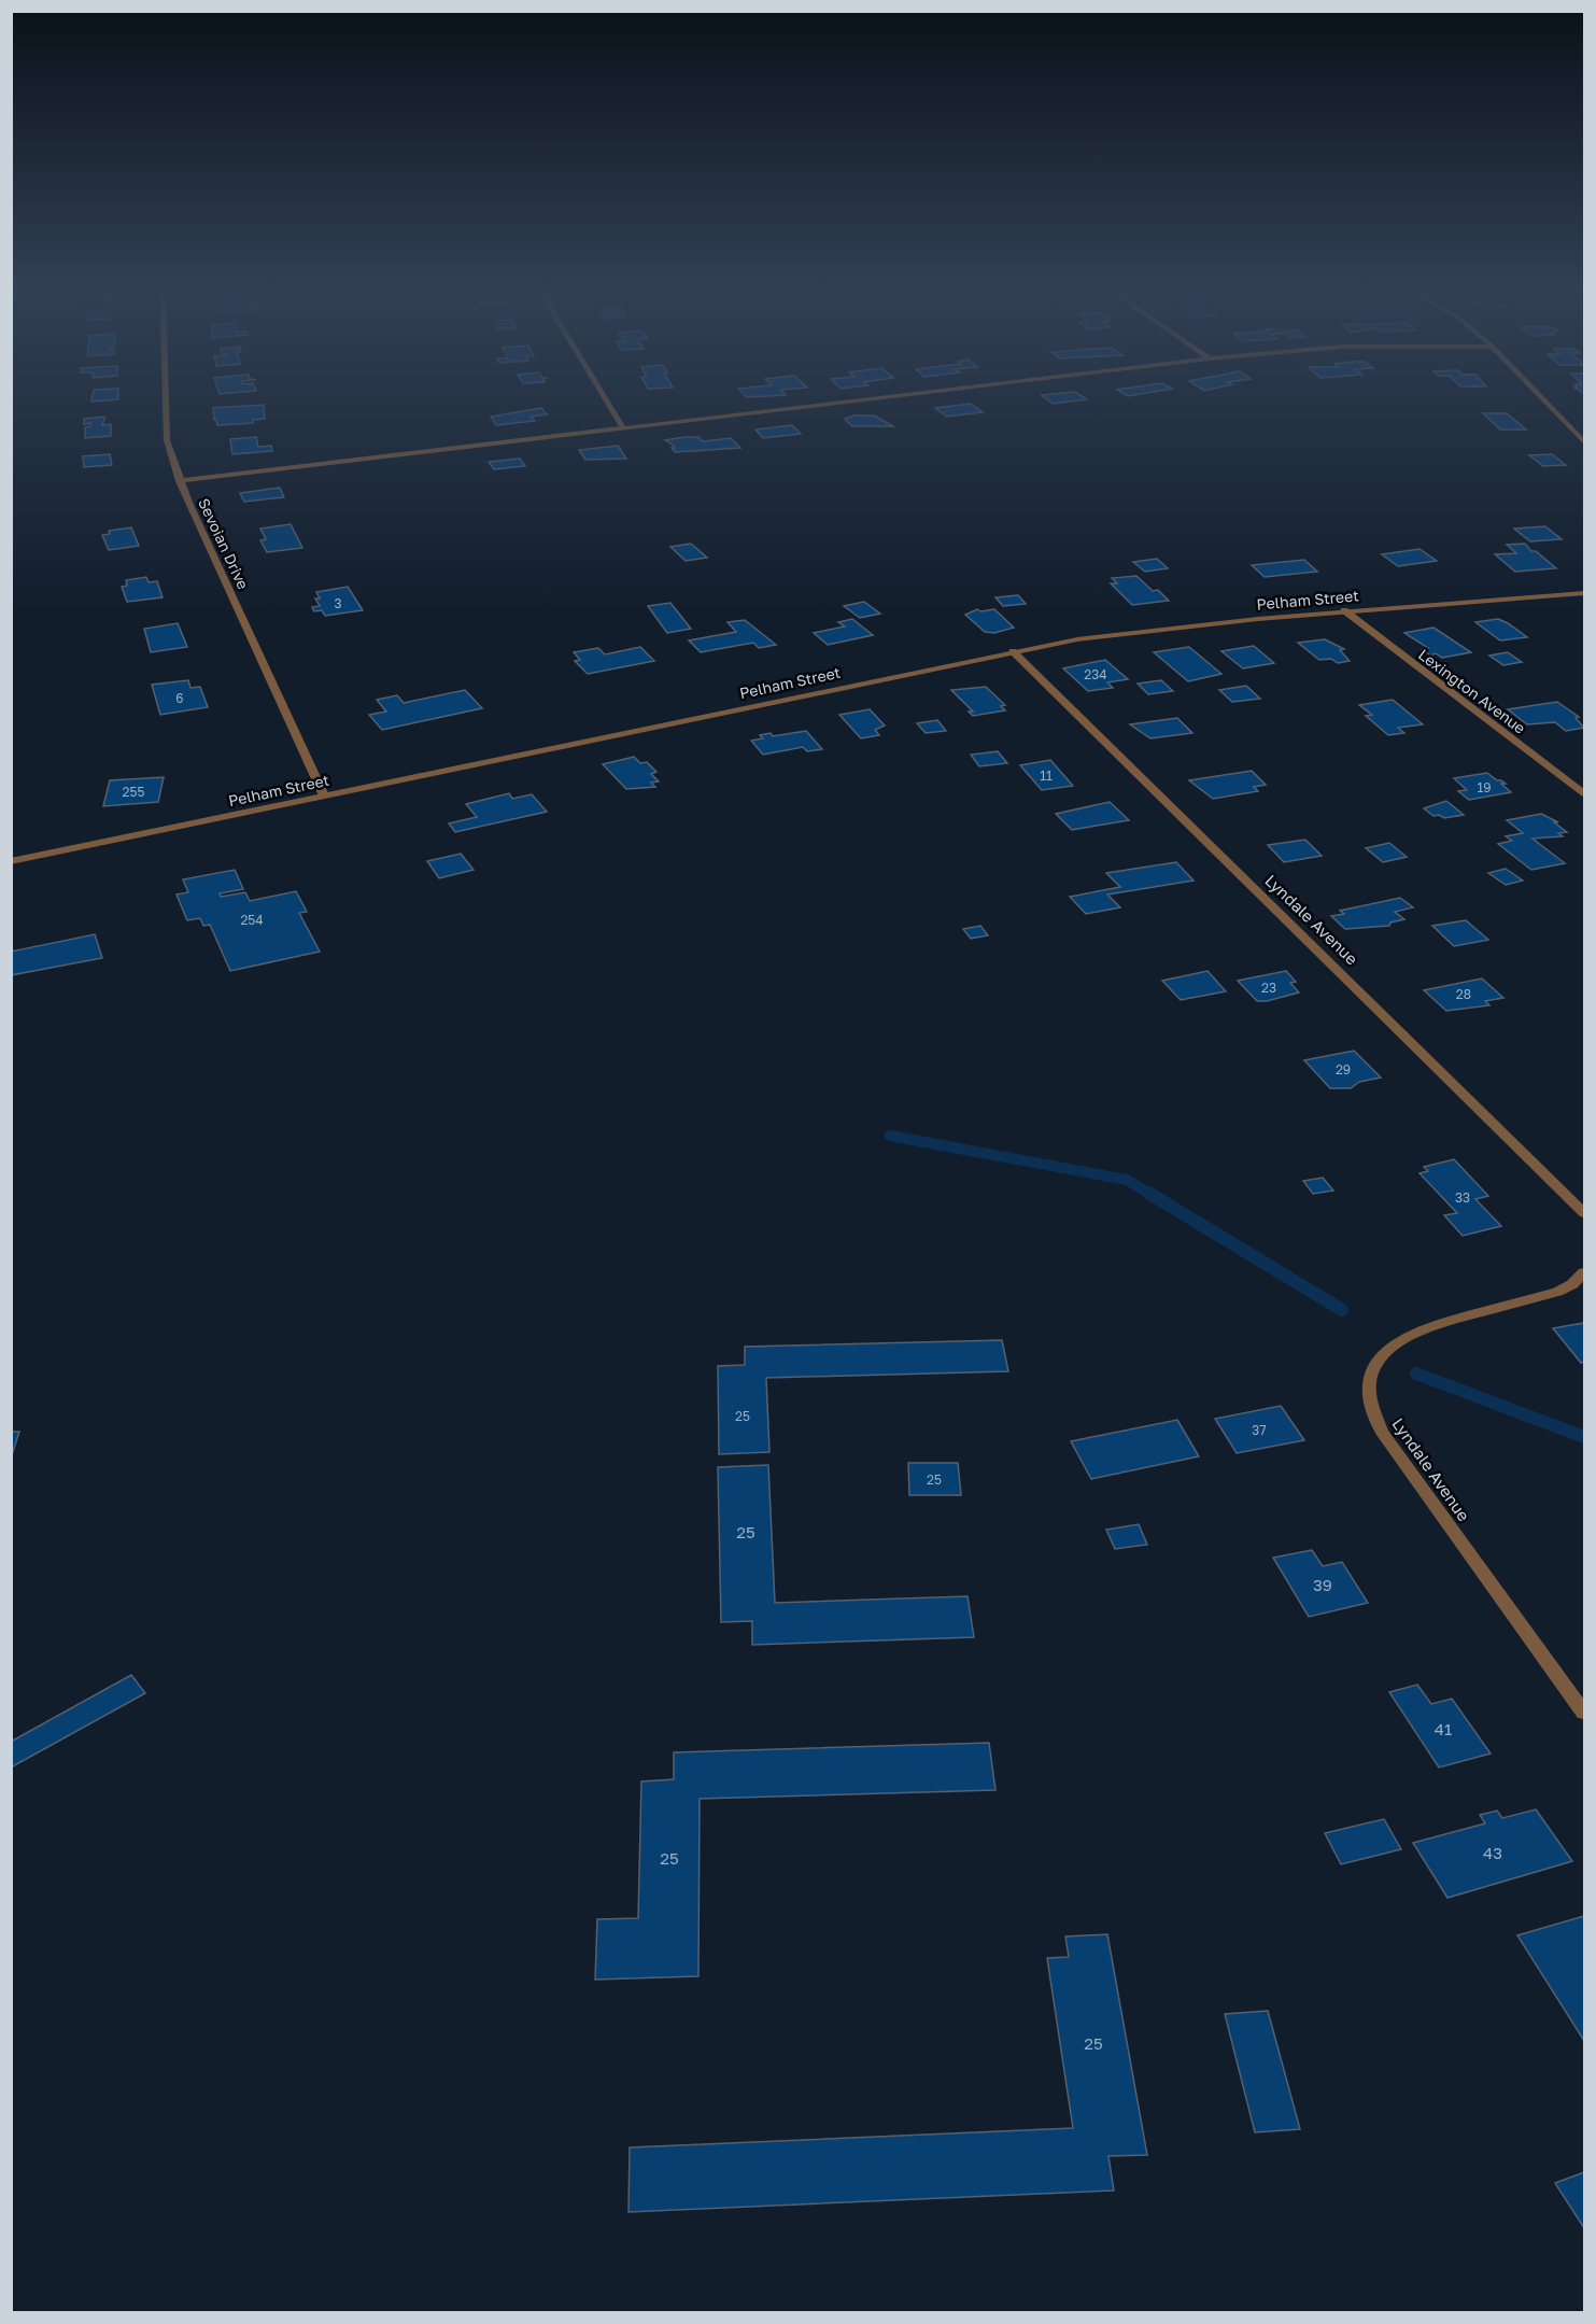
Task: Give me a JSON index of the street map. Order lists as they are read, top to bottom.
{
  "streets": {
    "street": [
      "Sevoian Drive",
      "Pelham Street",
      "Lexington Avenue",
      "Lyndale Avenue"
    ]
  },
  "crossings": [
    ["Sevoian Drive", "Pelham Street"],
    ["Pelham Street", "Lexington Avenue"],
    ["Pelham Street", "Lyndale Avenue"]
  ],
  "house_numbers": [
    "3",
    "234",
    "6",
    "11",
    "19",
    "255",
    "254",
    "23",
    "28",
    "29",
    "33",
    "25",
    "37",
    "25",
    "25",
    "39",
    "41",
    "43",
    "25",
    "25"
  ]
}
